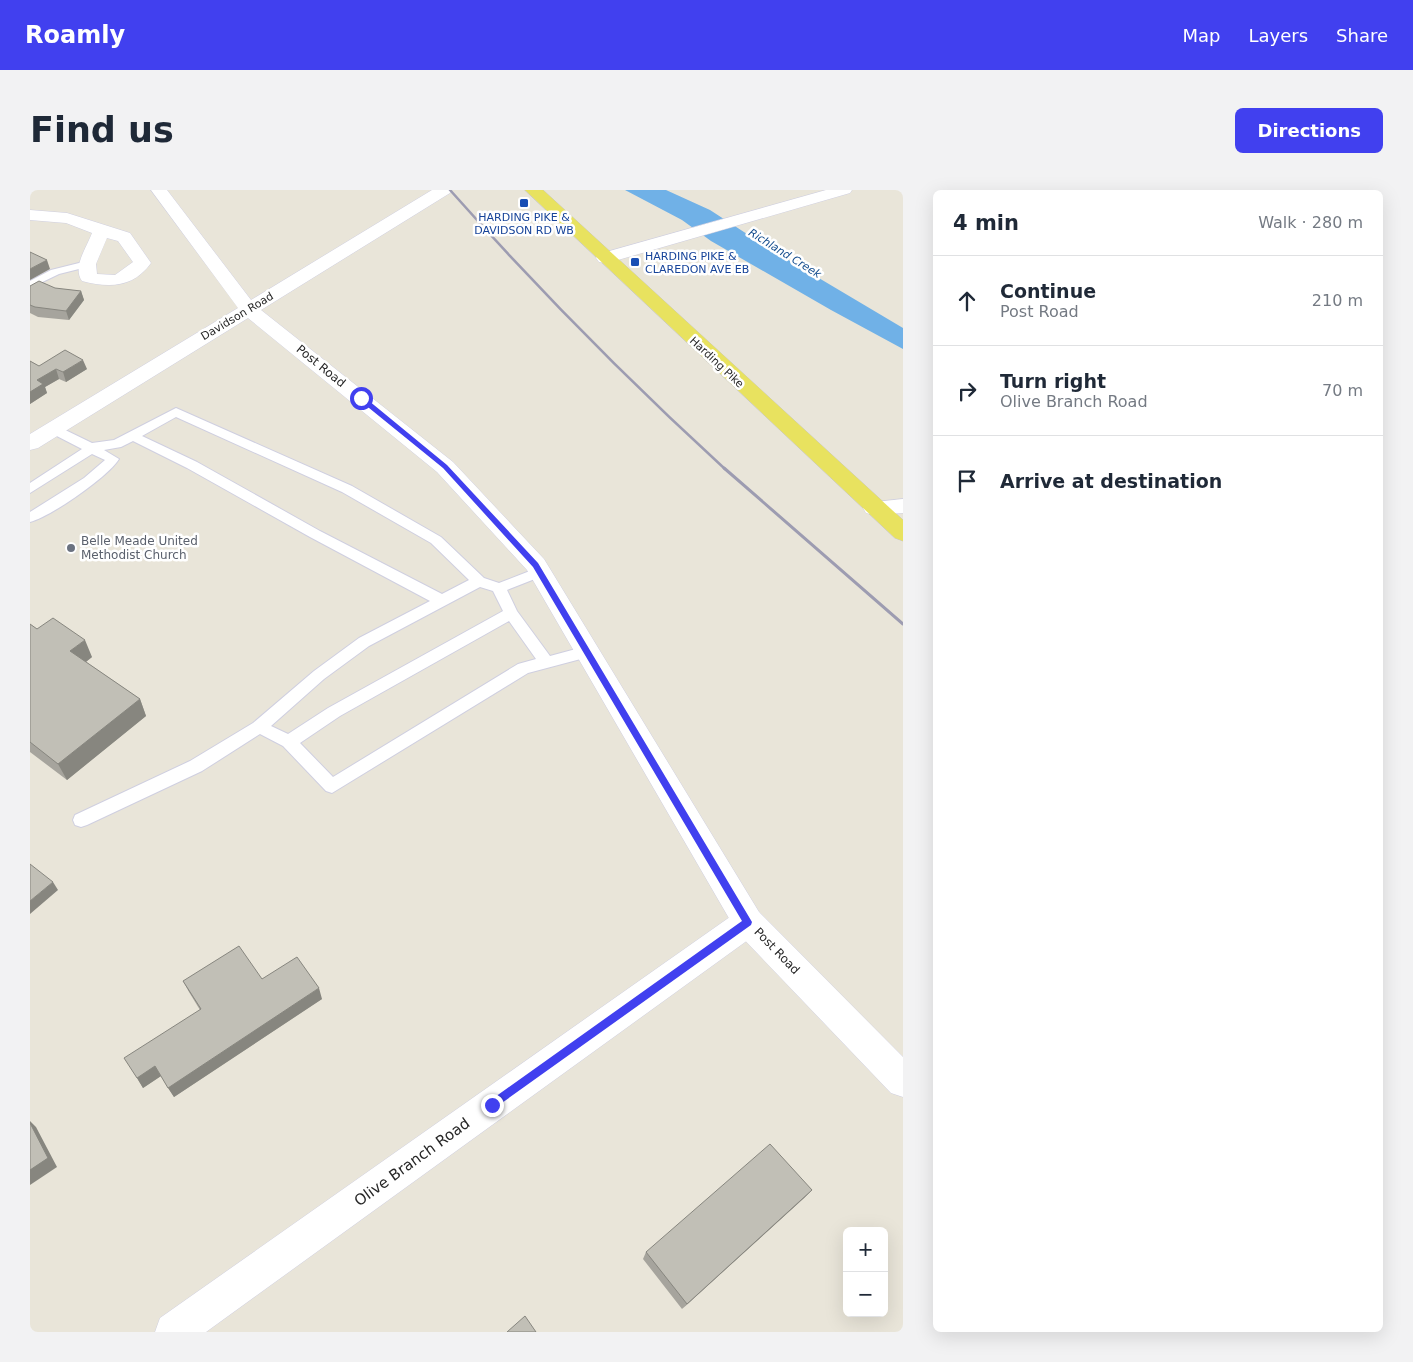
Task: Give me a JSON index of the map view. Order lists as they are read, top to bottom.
{
  "streets": {
    "main road": ["Harding Pike"],
    "street": ["Davidson Road", "Post Road", "Olive Branch Road"]
  },
  "crossings": [
    ["Davidson Road", "Post Road"],
    ["Post Road", "Olive Branch Road"]
  ],
  "water": ["Richland Creek"],
  "places": {
    "transit": ["HARDING PIKE & DAVIDSON RD WB", "HARDING PIKE & CLAREDON AVE EB"],
    "other": ["Belle Meade United Methodist Church"]
  },
  "page": {
    "header": "Roamly",
    "nav": ["Map", "Layers", "Share"],
    "buttons": "Directions",
    "title": "Find us",
    "heading": ["4 min", "Walk · 280 m"],
    "list": [
      ["Continue", "Post Road", "210 m"],
      ["Turn right", "Olive Branch Road", "70 m"],
      "Arrive at destination"
    ],
    "map_buttons": ["+", "−"]
  }
}
